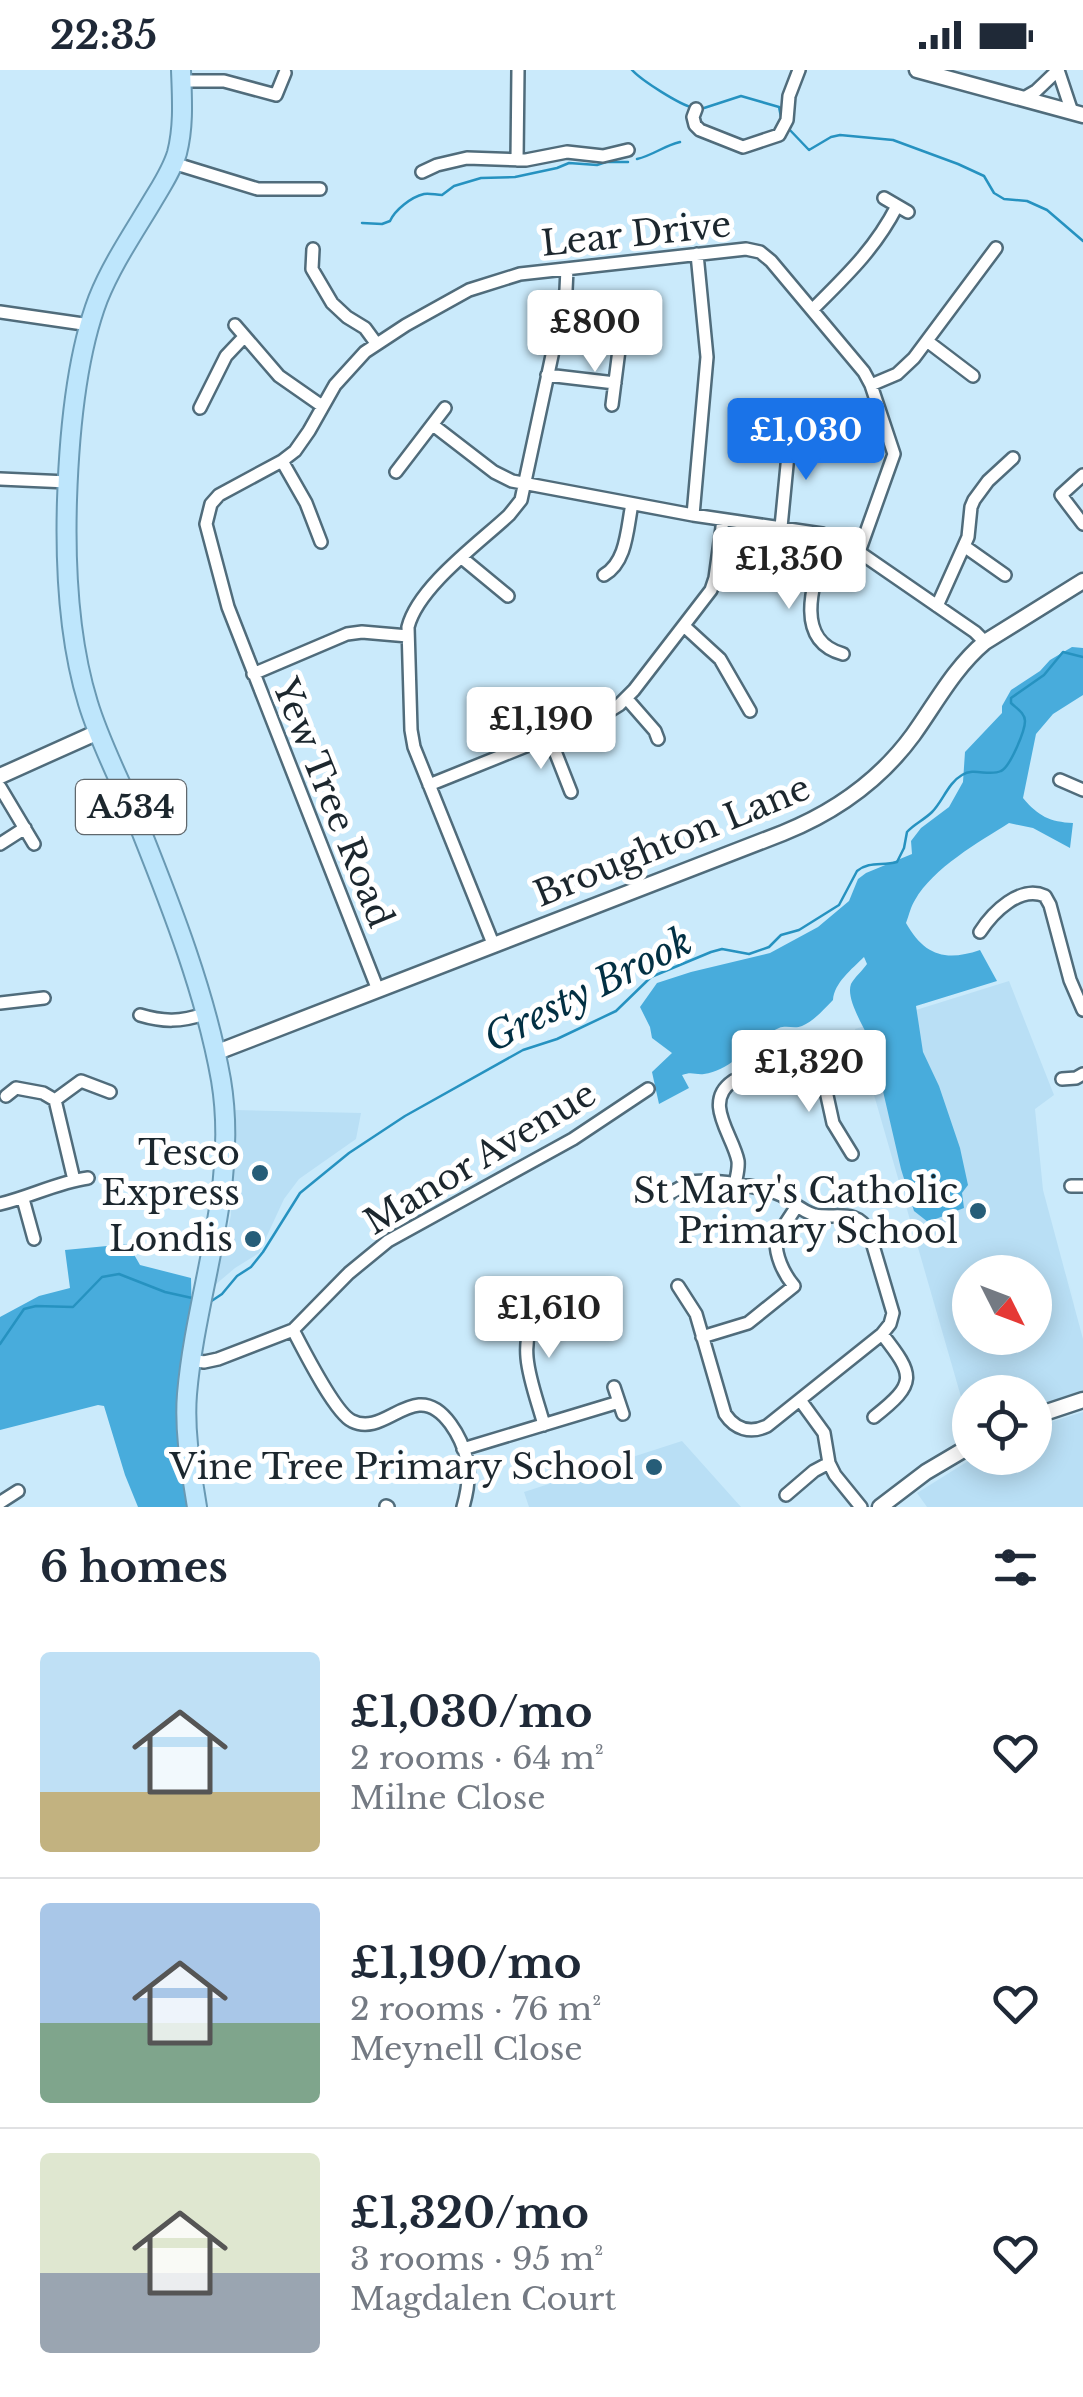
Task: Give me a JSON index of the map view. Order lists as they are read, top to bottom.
{
  "streets": {
    "main road": ["A534"],
    "street": [
      "Lear Drive",
      "Yew Tree Road",
      "Broughton Lane",
      "Manor Avenue"
    ]
  },
  "crossings": [
    ["Lear Drive", "Yew Tree Road"],
    ["Yew Tree Road", "Broughton Lane"],
    ["A534", "Broughton Lane"],
    ["A534", "Manor Avenue"]
  ],
  "water": ["Gresty Brook"],
  "places": [
    "Tesco Express",
    "St Mary's Catholic Primary School",
    "Londis",
    "Vine Tree Primary School"
  ],
  "north": "bottom right",
  "page": {
    "status": "22:35",
    "price": [
      "£800",
      "£1,030",
      "£1,350",
      "£1,190",
      "£1,320",
      "£1,610"
    ],
    "heading": "6 homes",
    "list": [
      {
        "name": "£1,030/mo",
        "note": "2 rooms · 64 m² · Milne Close"
      },
      {
        "name": "£1,190/mo",
        "note": "2 rooms · 76 m² · Meynell Close"
      },
      {
        "name": "£1,320/mo",
        "note": "3 rooms · 95 m² · Magdalen Court"
      }
    ]
  }
}
